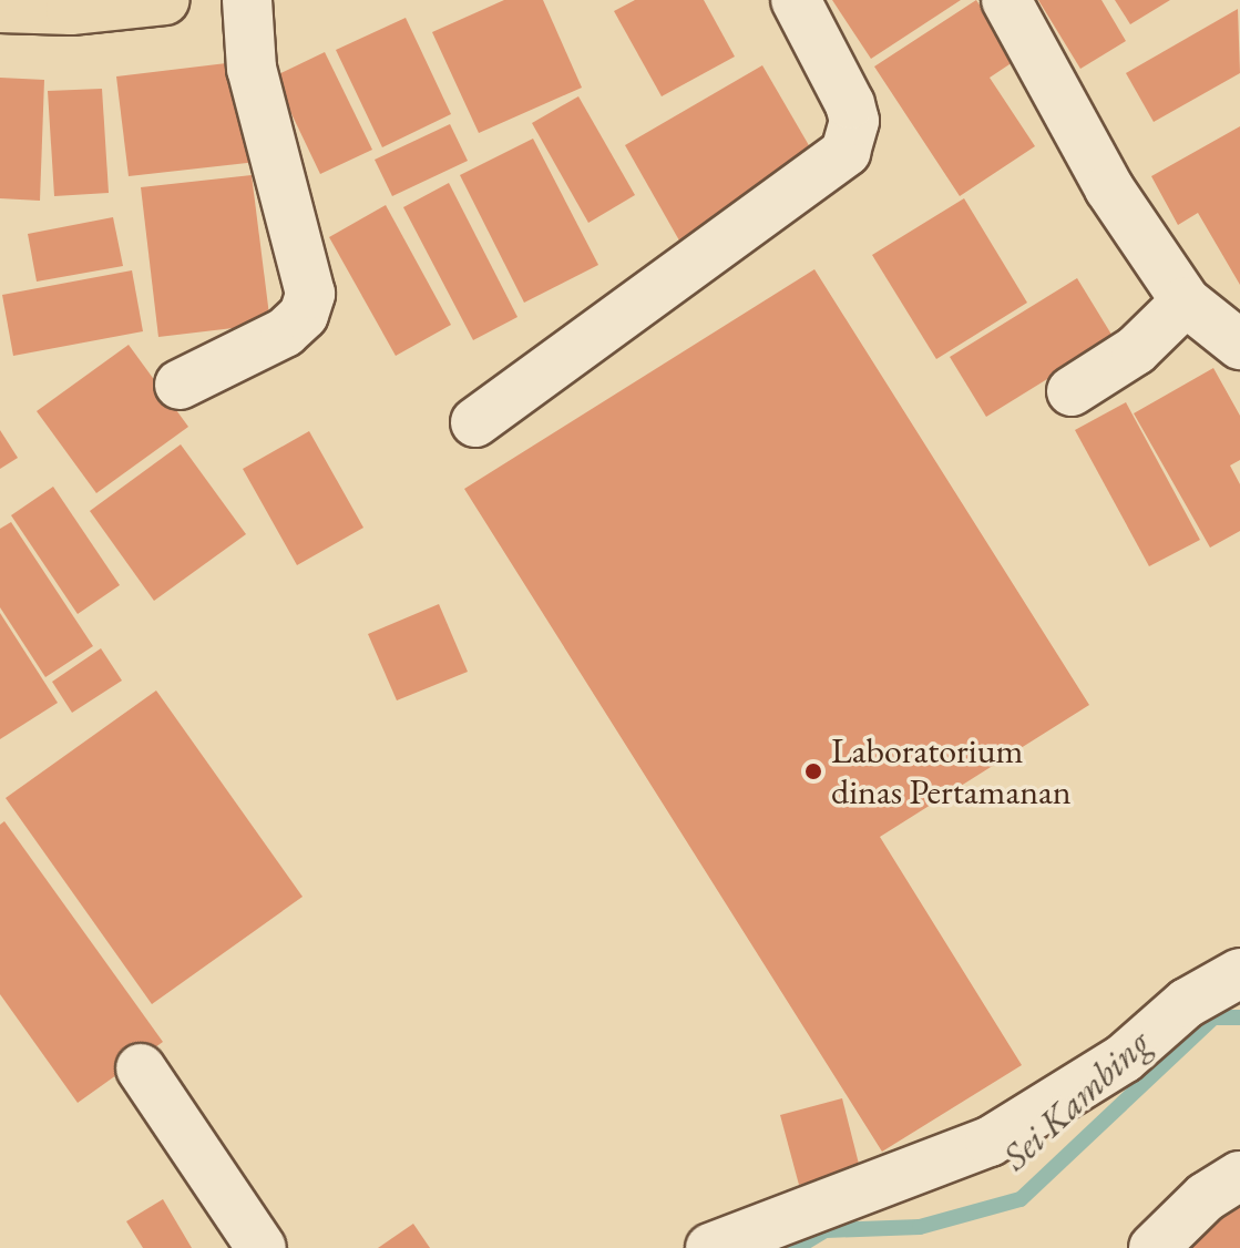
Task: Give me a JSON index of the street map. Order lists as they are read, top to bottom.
{
  "water": ["Sei Kambing"],
  "places": ["Laboratorium dinas Pertamanan"]
}
